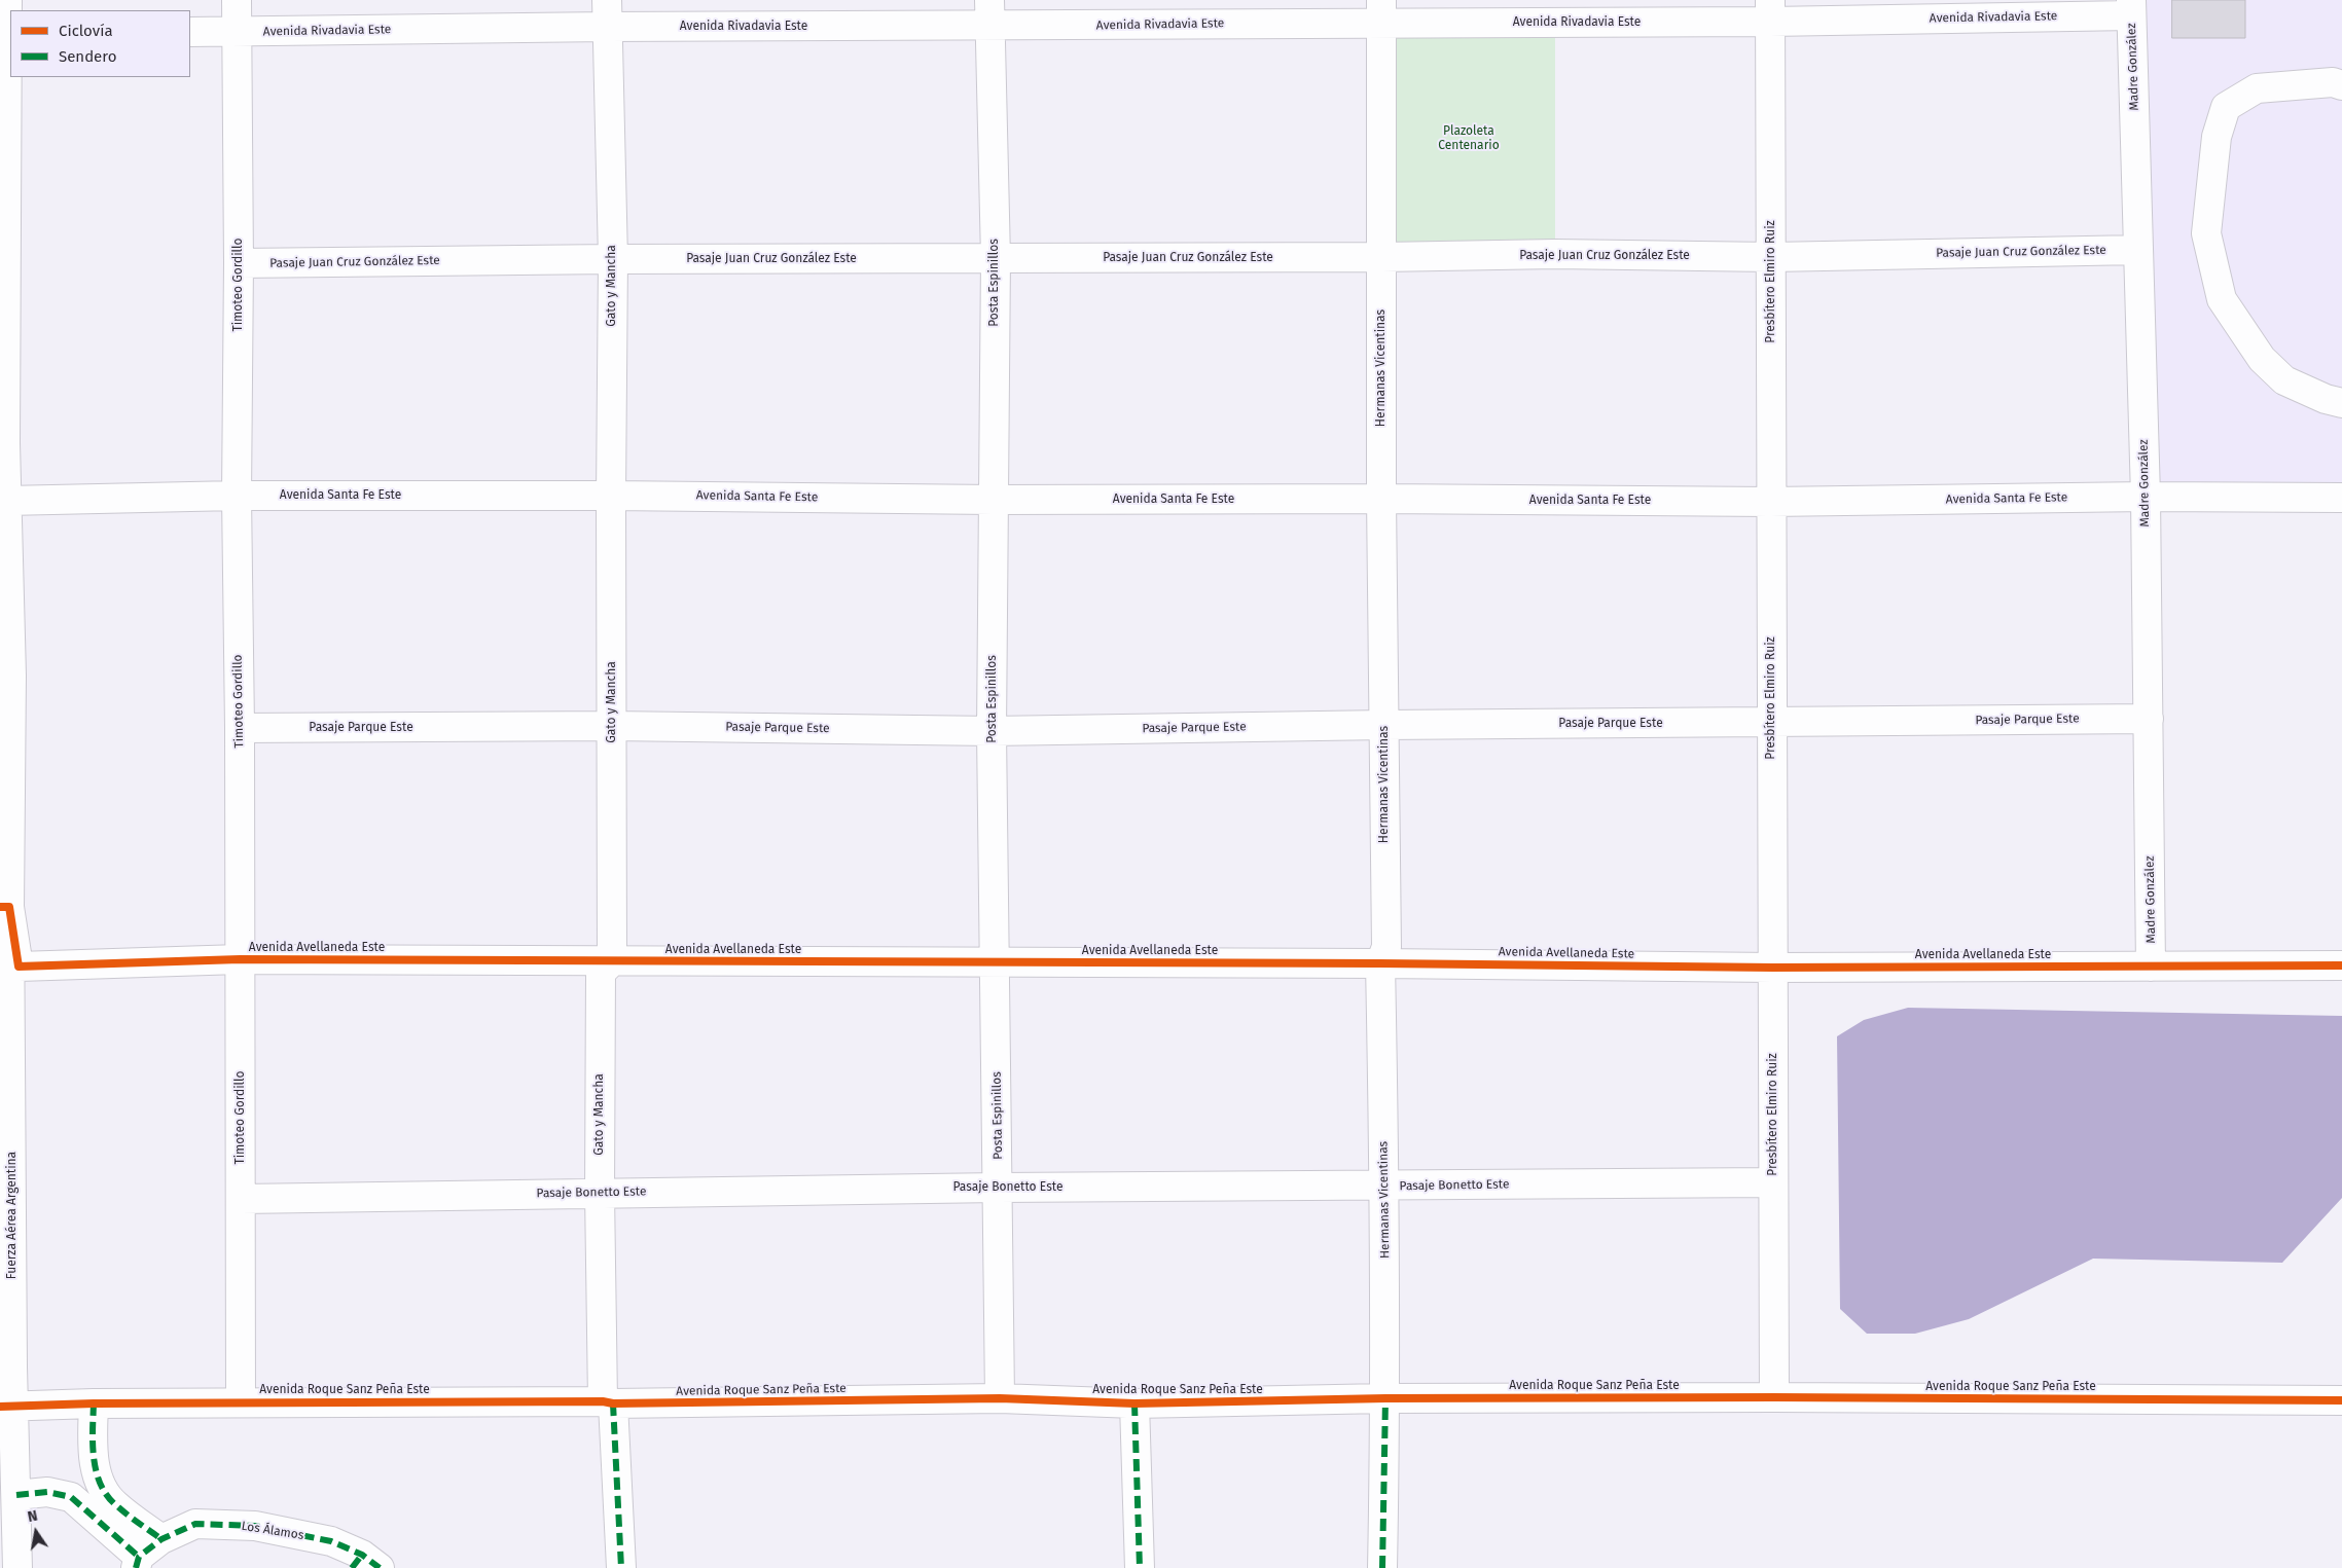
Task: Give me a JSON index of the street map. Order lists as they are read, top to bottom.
{
  "streets": {
    "street": [
      "Avenida Rivadavia Este",
      "Madre González",
      "Pasaje Juan Cruz González Este",
      "Presbítero Elmiro Ruiz",
      "Posta Espinillos",
      "Timoteo Gordillo",
      "Gato y Mancha",
      "Hermanas Vicentinas",
      "Avenida Santa Fe Este",
      "Pasaje Parque Este",
      "Avenida Avellaneda Este",
      "Pasaje Bonetto Este",
      "Fuerza Aérea Argentina",
      "Avenida Roque Sanz Peña Este",
      "Los Álamos"
    ]
  },
  "crossings": [
    ["Avenida Rivadavia Este", "Madre González"],
    ["Avenida Rivadavia Este", "Presbítero Elmiro Ruiz"],
    ["Avenida Rivadavia Este", "Posta Espinillos"],
    ["Avenida Rivadavia Este", "Timoteo Gordillo"],
    ["Avenida Rivadavia Este", "Gato y Mancha"],
    ["Avenida Rivadavia Este", "Hermanas Vicentinas"],
    ["Madre González", "Pasaje Juan Cruz González Este"],
    ["Madre González", "Avenida Santa Fe Este"],
    ["Madre González", "Pasaje Parque Este"],
    ["Madre González", "Avenida Avellaneda Este"],
    ["Pasaje Juan Cruz González Este", "Presbítero Elmiro Ruiz"],
    ["Pasaje Juan Cruz González Este", "Posta Espinillos"],
    ["Pasaje Juan Cruz González Este", "Timoteo Gordillo"],
    ["Pasaje Juan Cruz González Este", "Gato y Mancha"],
    ["Pasaje Juan Cruz González Este", "Hermanas Vicentinas"],
    ["Presbítero Elmiro Ruiz", "Avenida Santa Fe Este"],
    ["Presbítero Elmiro Ruiz", "Pasaje Parque Este"],
    ["Presbítero Elmiro Ruiz", "Avenida Avellaneda Este"],
    ["Presbítero Elmiro Ruiz", "Pasaje Bonetto Este"],
    ["Presbítero Elmiro Ruiz", "Avenida Roque Sanz Peña Este"],
    ["Posta Espinillos", "Avenida Santa Fe Este"],
    ["Posta Espinillos", "Pasaje Parque Este"],
    ["Posta Espinillos", "Avenida Avellaneda Este"],
    ["Posta Espinillos", "Pasaje Bonetto Este"],
    ["Posta Espinillos", "Avenida Roque Sanz Peña Este"],
    ["Timoteo Gordillo", "Avenida Santa Fe Este"],
    ["Timoteo Gordillo", "Pasaje Parque Este"],
    ["Timoteo Gordillo", "Avenida Avellaneda Este"],
    ["Timoteo Gordillo", "Pasaje Bonetto Este"],
    ["Timoteo Gordillo", "Avenida Roque Sanz Peña Este"],
    ["Gato y Mancha", "Avenida Santa Fe Este"],
    ["Gato y Mancha", "Pasaje Parque Este"],
    ["Gato y Mancha", "Avenida Avellaneda Este"],
    ["Gato y Mancha", "Pasaje Bonetto Este"],
    ["Gato y Mancha", "Avenida Roque Sanz Peña Este"],
    ["Hermanas Vicentinas", "Avenida Santa Fe Este"],
    ["Hermanas Vicentinas", "Pasaje Parque Este"],
    ["Hermanas Vicentinas", "Avenida Avellaneda Este"],
    ["Hermanas Vicentinas", "Pasaje Bonetto Este"],
    ["Hermanas Vicentinas", "Avenida Roque Sanz Peña Este"],
    ["Avenida Santa Fe Este", "Fuerza Aérea Argentina"],
    ["Avenida Avellaneda Este", "Fuerza Aérea Argentina"],
    ["Fuerza Aérea Argentina", "Avenida Roque Sanz Peña Este"]
  ],
  "parks": ["Plazoleta Centenario"],
  "legend": ["Ciclovía", "Sendero"],
  "north": "top"
}
